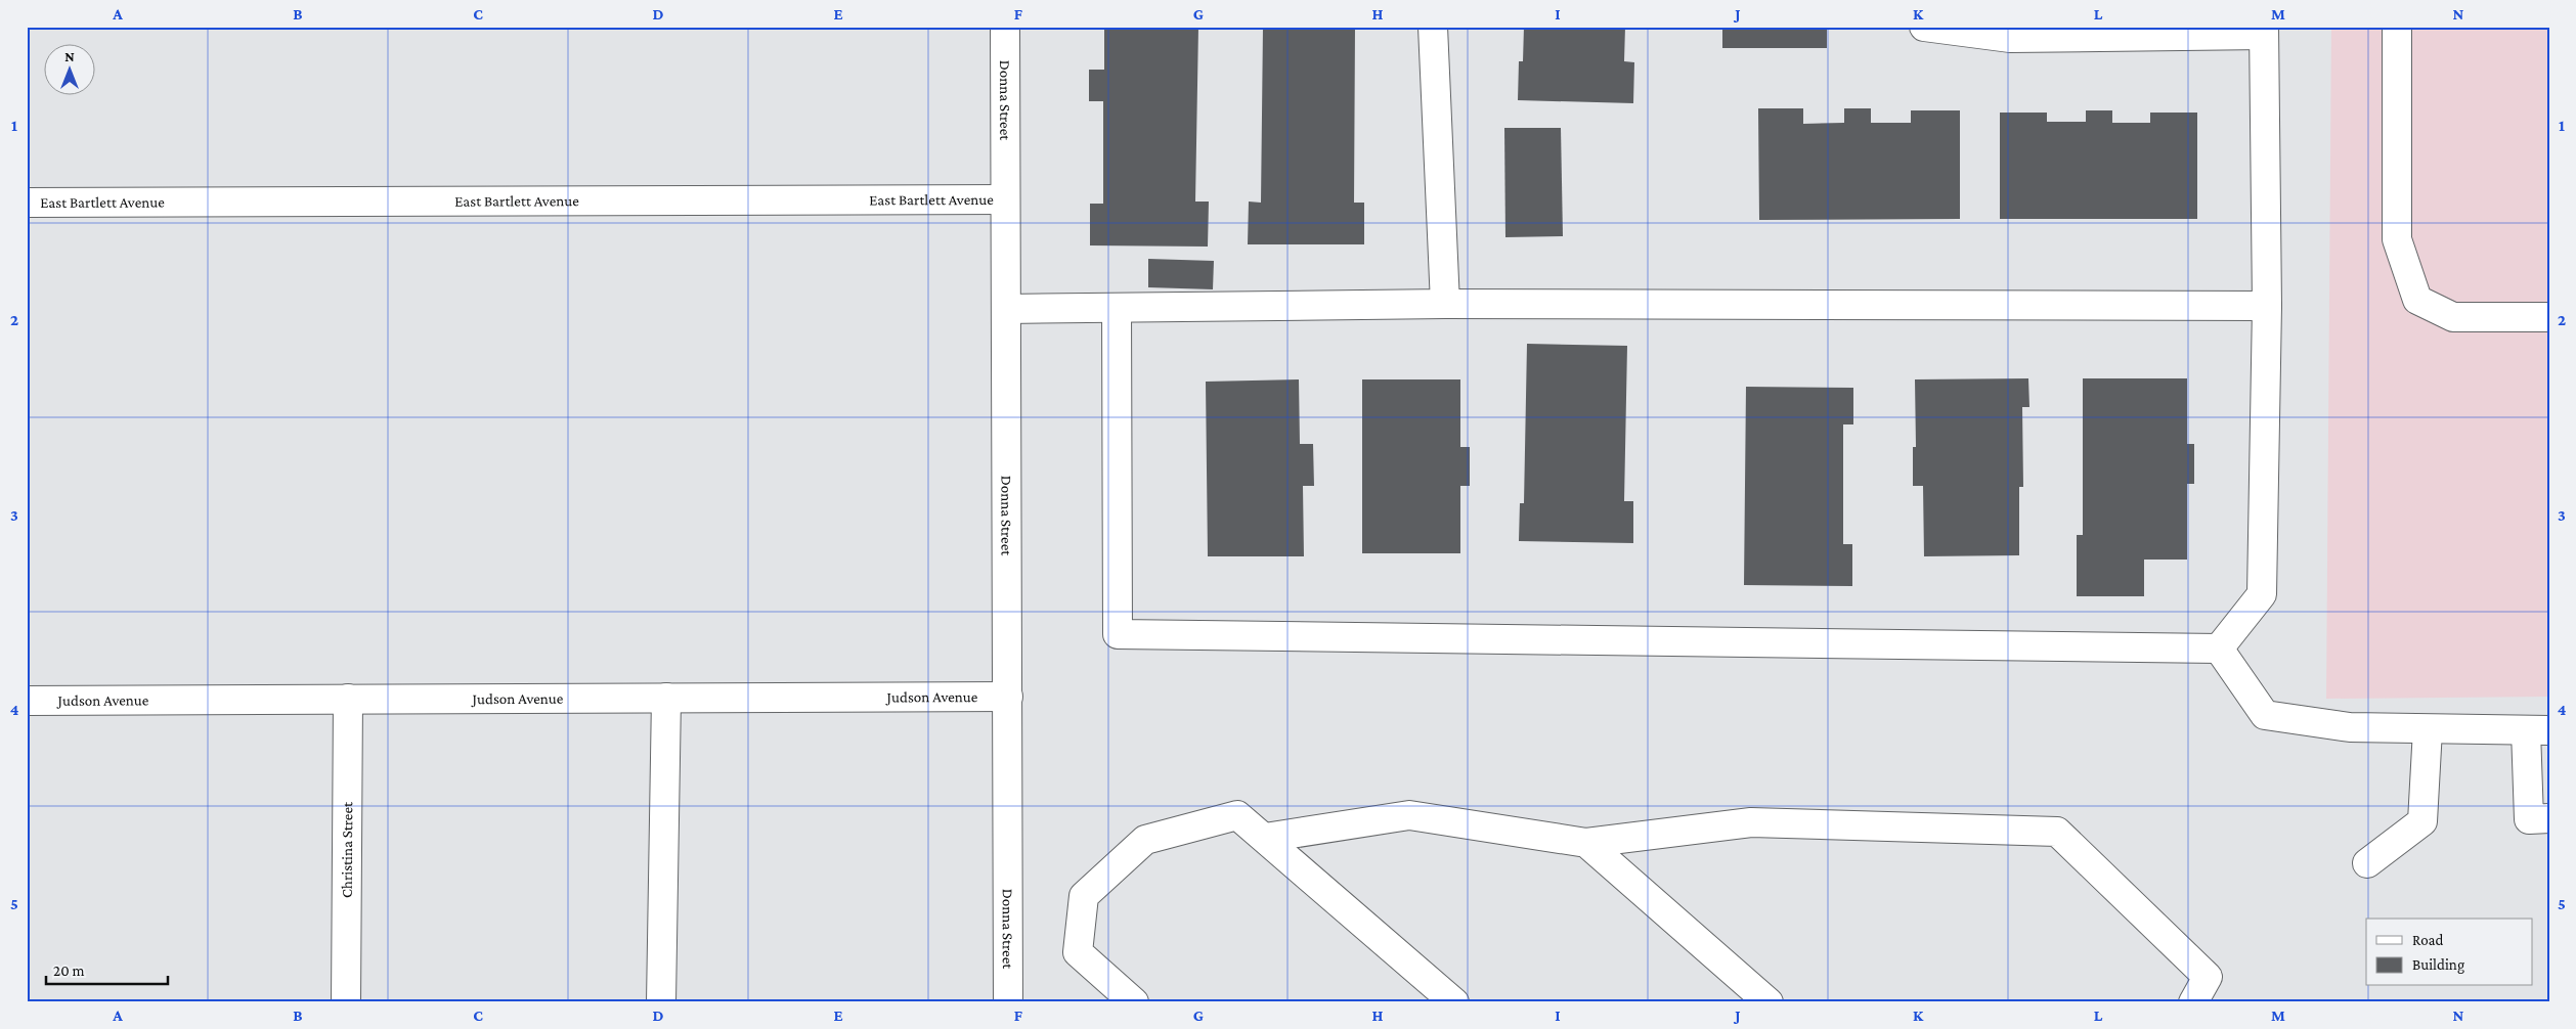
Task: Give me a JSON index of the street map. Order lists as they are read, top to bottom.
{
  "streets": {
    "street": [
      "Donna Street",
      "East Bartlett Avenue",
      "Judson Avenue",
      "Christina Street"
    ]
  },
  "crossings": [
    ["Donna Street", "East Bartlett Avenue"],
    ["Donna Street", "Judson Avenue"],
    ["Judson Avenue", "Christina Street"]
  ],
  "legend": ["Road", "Building"],
  "scale_bar": "20 m",
  "north": "top",
  "grid": {
    "columns": [
      "A",
      "B",
      "C",
      "D",
      "E",
      "F",
      "G",
      "H",
      "I",
      "J",
      "K",
      "L",
      "M",
      "N"
    ],
    "rows": [
      "1",
      "2",
      "3",
      "4",
      "5"
    ]
  }
}
